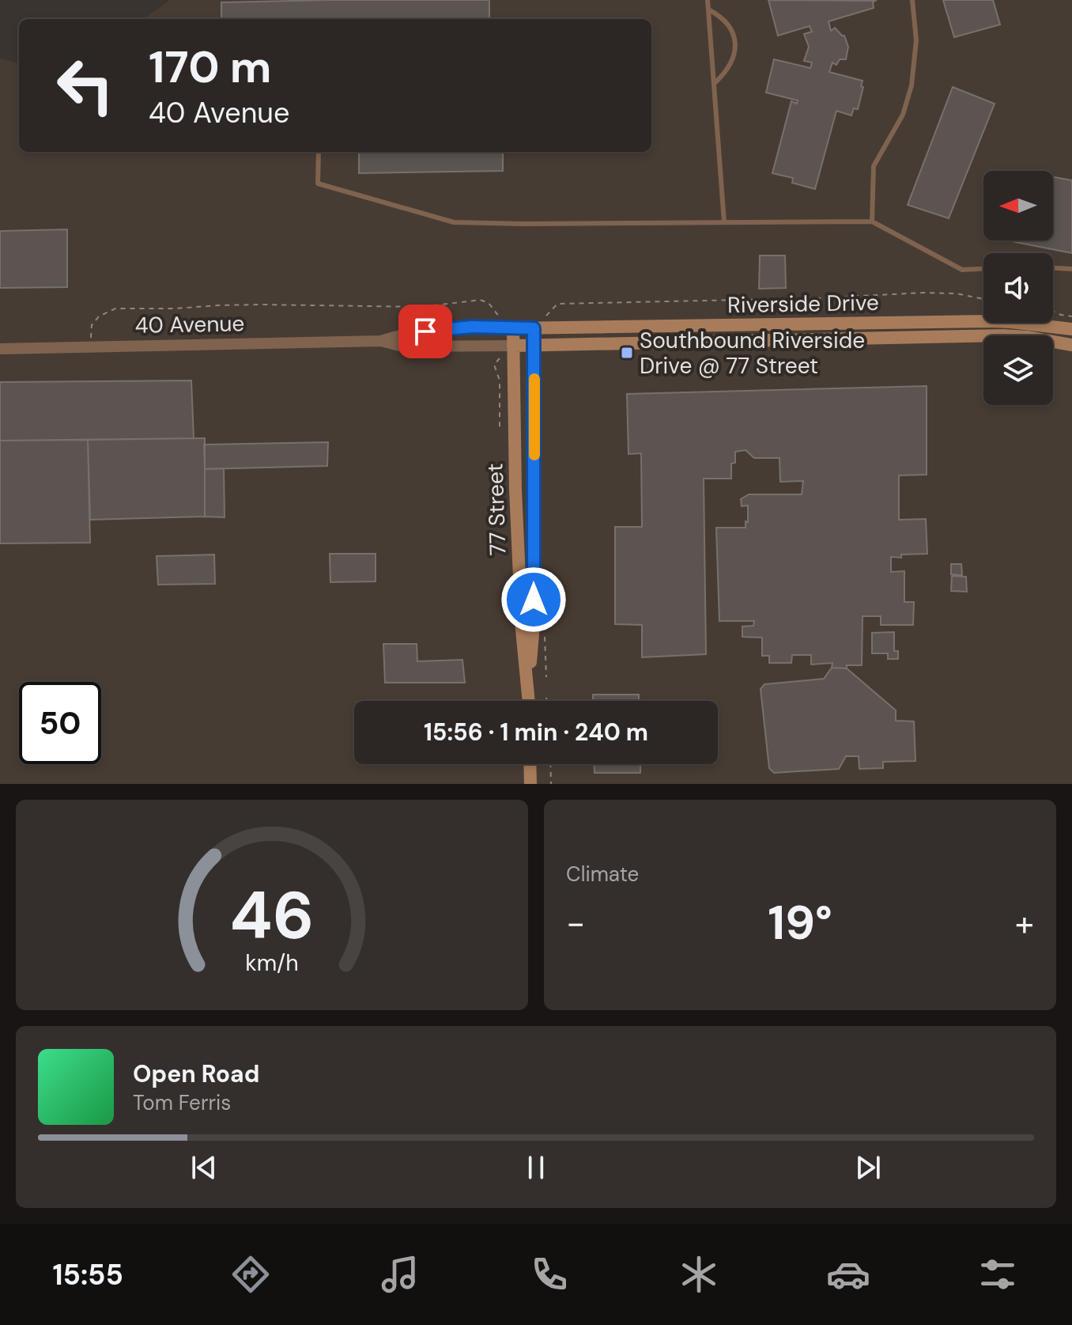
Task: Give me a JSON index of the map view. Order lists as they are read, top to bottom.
{
  "streets": {
    "main road": ["Riverside Drive", "40 Avenue", "77 Street"]
  },
  "crossings": [
    ["Riverside Drive", "40 Avenue"],
    ["Riverside Drive", "77 Street"],
    ["40 Avenue", "77 Street"]
  ],
  "places": {
    "transit": ["Southbound Riverside Drive @ 77 Street"]
  },
  "north": "left",
  "page": {
    "turn": ["170 m", "40 Avenue"],
    "limit": "50",
    "trip": "15:56 · 1 min · 240 m",
    "tile": "Climate",
    "heat": ["−", "19°", "+"],
    "song": ["Open Road", "Tom Ferris"],
    "tabs": "15:55",
    "gauge": ["46", "km/h"]
  }
}
